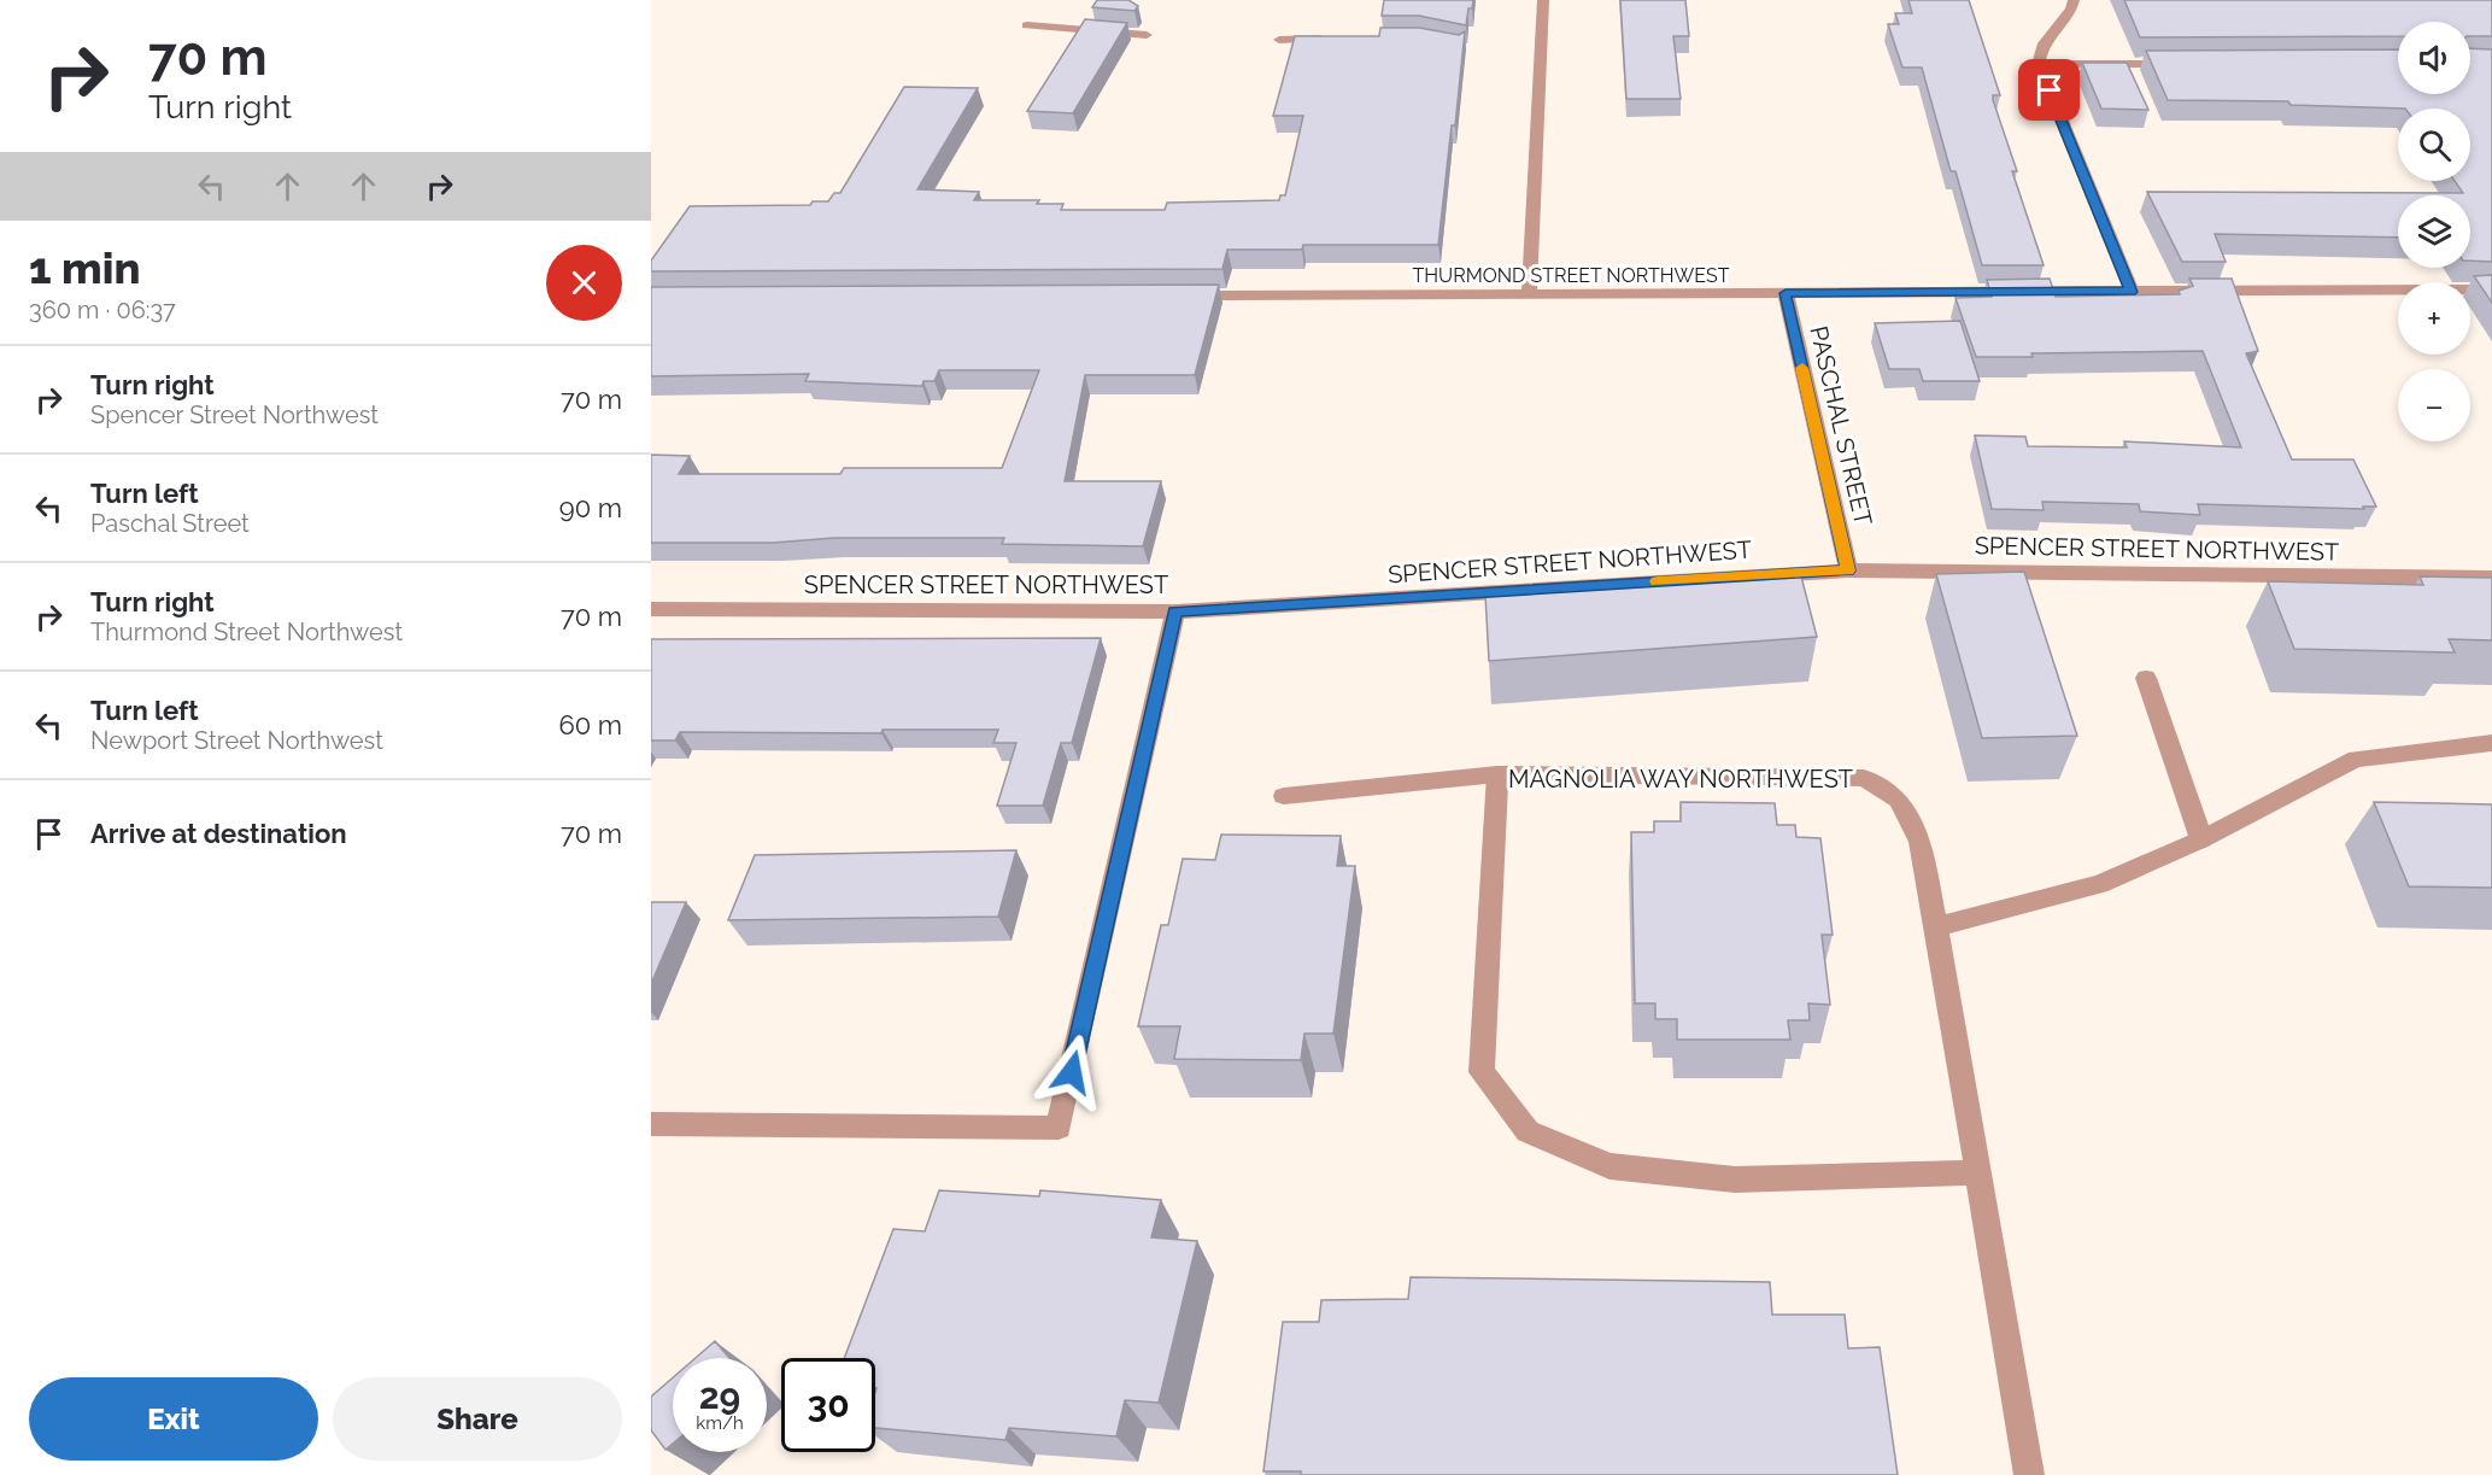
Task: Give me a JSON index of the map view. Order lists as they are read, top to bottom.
{
  "streets": {
    "street": [
      "THURMOND STREET NORTHWEST",
      "PASCHAL STREET",
      "SPENCER STREET NORTHWEST",
      "MAGNOLIA WAY NORTHWEST"
    ]
  },
  "crossings": [
    ["THURMOND STREET NORTHWEST", "PASCHAL STREET"],
    ["PASCHAL STREET", "SPENCER STREET NORTHWEST"]
  ],
  "page": {
    "turn": ["70 m", "Turn right"],
    "map_buttons": ["+", "−"],
    "heading": ["1 min", "360 m · 06:37"],
    "list": [
      {
        "name": "Turn right",
        "note": "Spencer Street Northwest",
        "value": "70 m"
      },
      {
        "name": "Turn left",
        "note": "Paschal Street",
        "value": "90 m"
      },
      {
        "name": "Turn right",
        "note": "Thurmond Street Northwest",
        "value": "70 m"
      },
      {
        "name": "Turn left",
        "note": "Newport Street Northwest",
        "value": "60 m"
      },
      {
        "name": "Arrive at destination",
        "value": "70 m"
      }
    ],
    "speed": "29 km/h",
    "limit": "30",
    "buttons": ["Exit", "Share"]
  }
}
